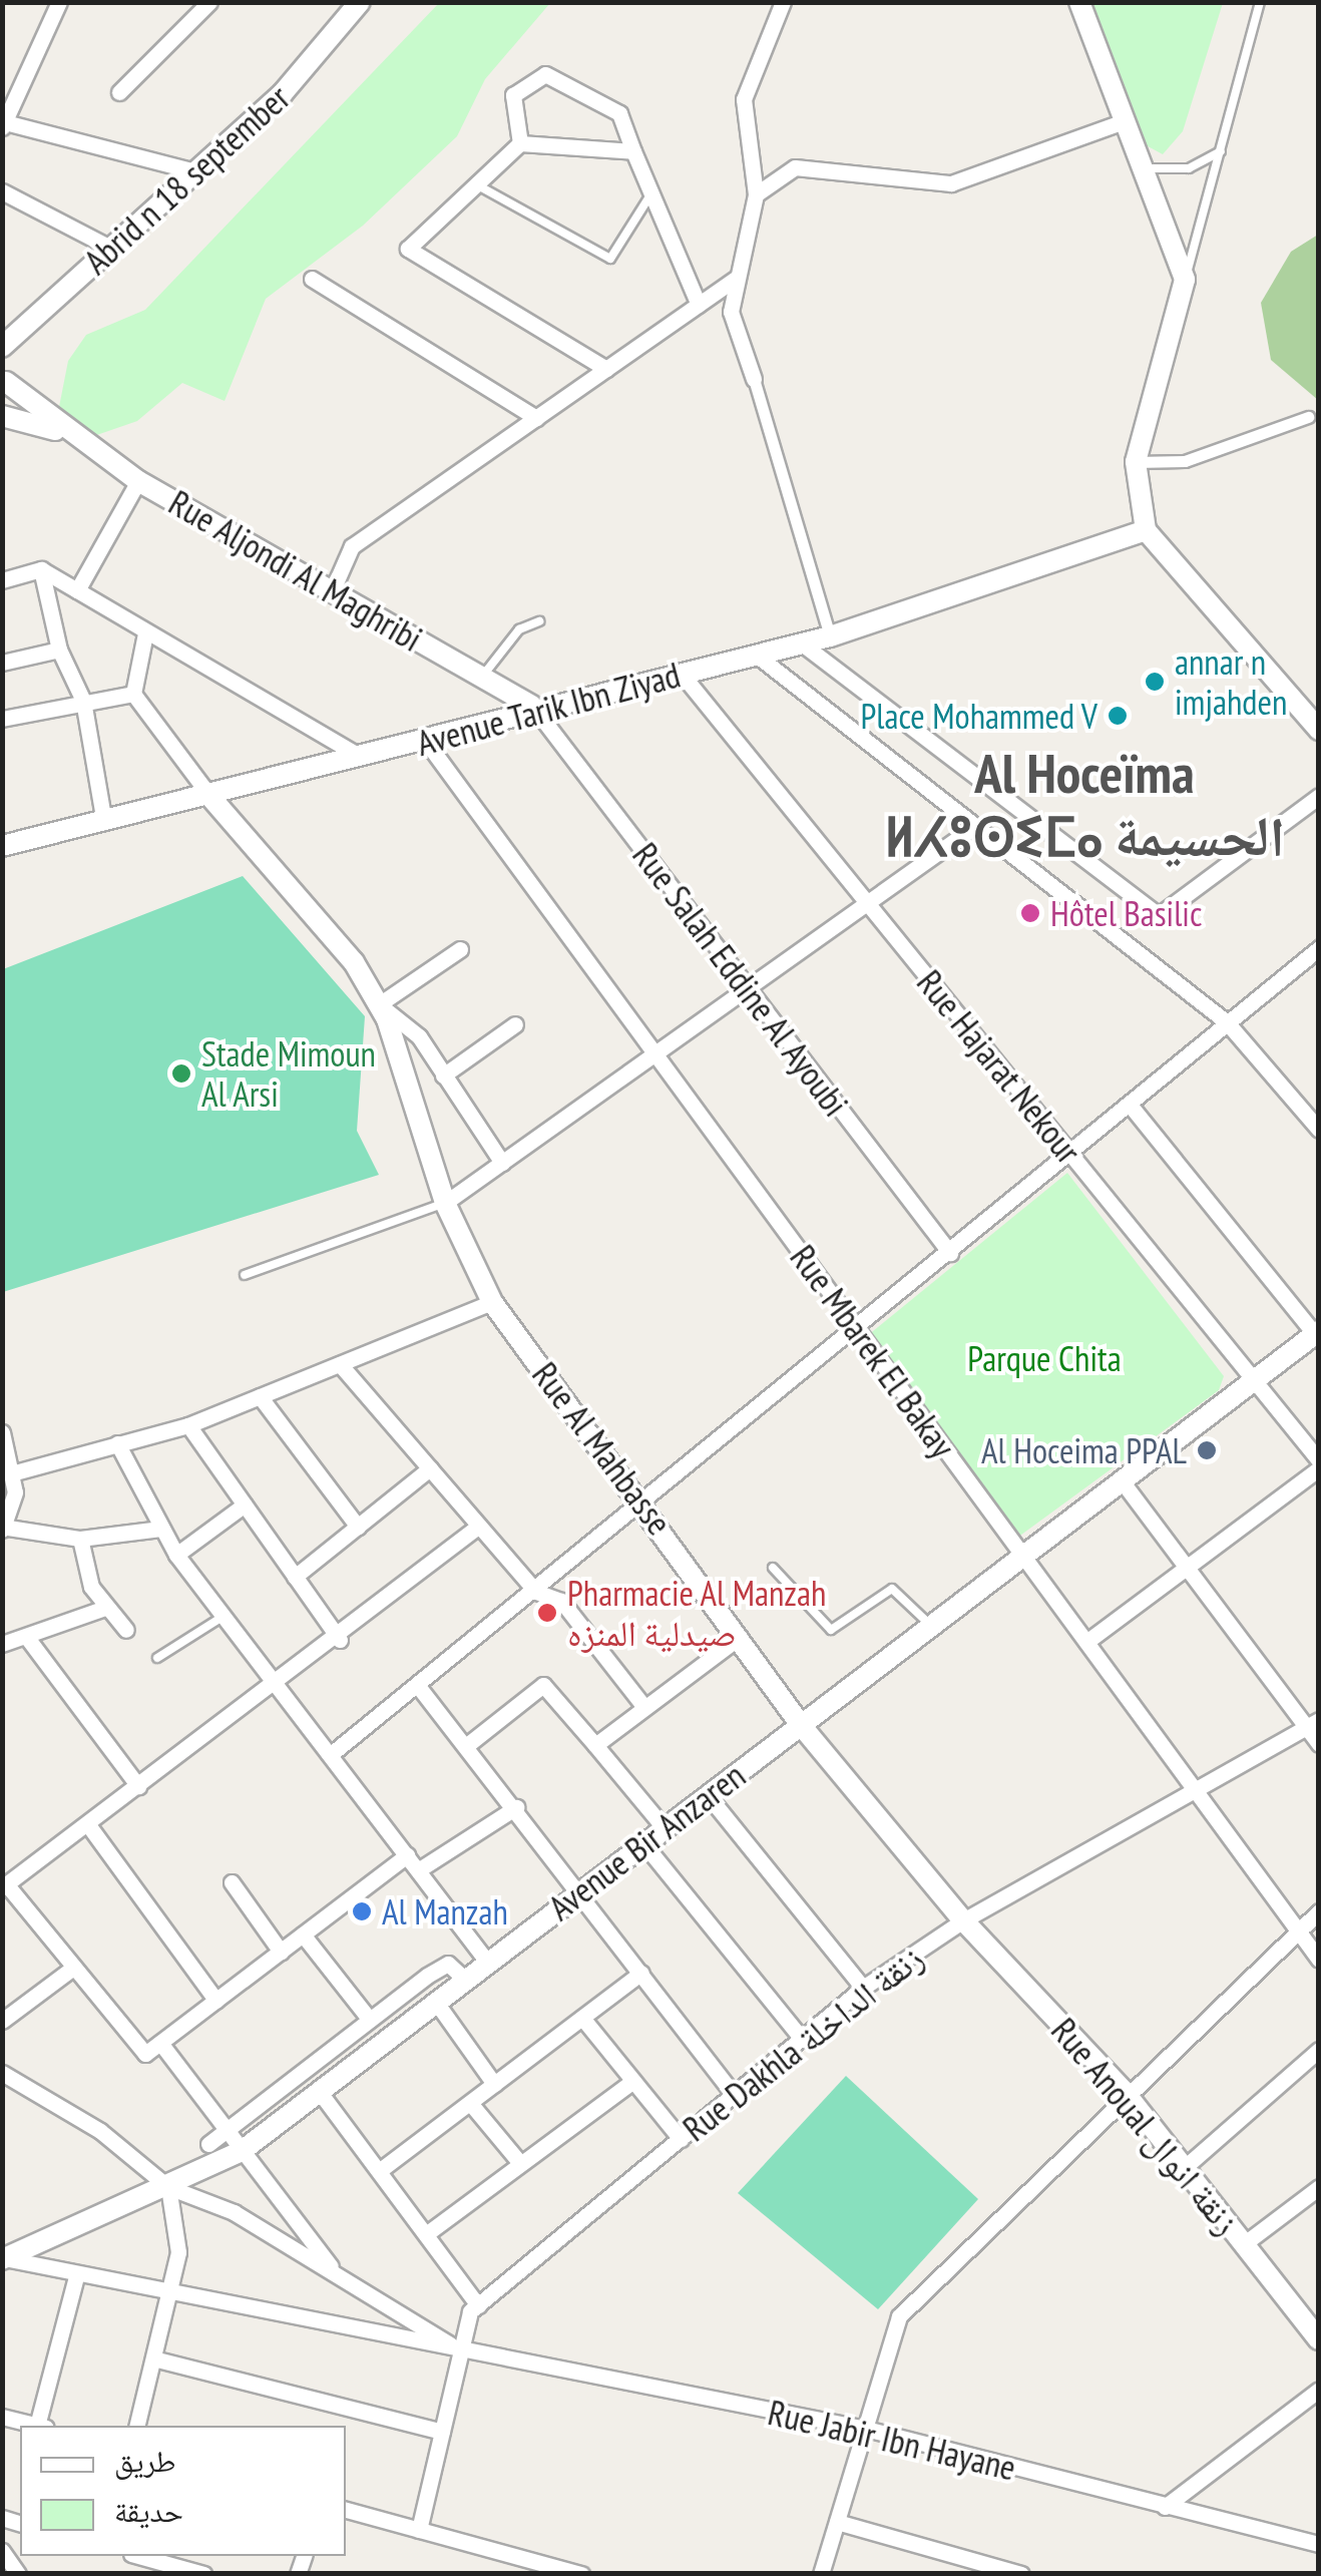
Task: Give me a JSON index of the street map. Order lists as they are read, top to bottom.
{
  "streets": {
    "street": [
      "Abrid n 18 september",
      "Rue Aljondi Al Maghribi",
      "Avenue Tarik Ibn Ziyad",
      "Rue Salah Eddine Al Ayoubi",
      "Rue Hajarat Nekour",
      "Rue Mbarek El Bakay",
      "Rue Al Mahbasse",
      "Avenue Bir Anzaren",
      "Rue Dakhla زنقة الداخلة",
      "Rue Anoual زنقة انوال",
      "Rue Jabir Ibn Hayane"
    ]
  },
  "crossings": [
    ["Rue Aljondi Al Maghribi", "Avenue Tarik Ibn Ziyad"],
    ["Rue Aljondi Al Maghribi", "Rue Salah Eddine Al Ayoubi"],
    ["Avenue Tarik Ibn Ziyad", "Rue Salah Eddine Al Ayoubi"],
    ["Avenue Tarik Ibn Ziyad", "Rue Hajarat Nekour"],
    ["Avenue Tarik Ibn Ziyad", "Rue Mbarek El Bakay"],
    ["Avenue Tarik Ibn Ziyad", "Rue Al Mahbasse"],
    ["Rue Hajarat Nekour", "Avenue Bir Anzaren"],
    ["Rue Mbarek El Bakay", "Avenue Bir Anzaren"],
    ["Rue Mbarek El Bakay", "Rue Dakhla زنقة الداخلة"],
    ["Rue Al Mahbasse", "Avenue Bir Anzaren"],
    ["Rue Al Mahbasse", "Rue Dakhla زنقة الداخلة"],
    ["Rue Al Mahbasse", "Rue Anoual زنقة انوال"],
    ["Avenue Bir Anzaren", "Rue Jabir Ibn Hayane"],
    ["Rue Dakhla زنقة الداخلة", "Rue Anoual زنقة انوال"]
  ],
  "districts": ["Al Hoceïma ⵍⵃⵓⵙⵉⵎⴰ الحسيمة"],
  "parks": ["Parque Chita"],
  "places": [
    "annar n imjahden",
    "Place Mohammed V",
    "Hôtel Basilic",
    "Stade Mimoun Al Arsi",
    "Al Hoceima PPAL",
    "Pharmacie Al Manzah صيدلية المنزه",
    "Al Manzah"
  ],
  "legend": ["طريق", "حديقة"]
}
